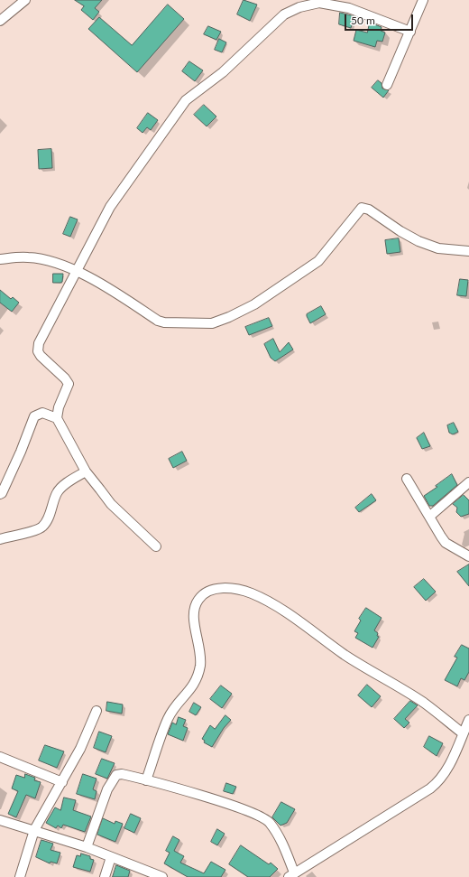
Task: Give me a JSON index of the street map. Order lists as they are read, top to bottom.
{
  "scale_bar": "50 m"
}
